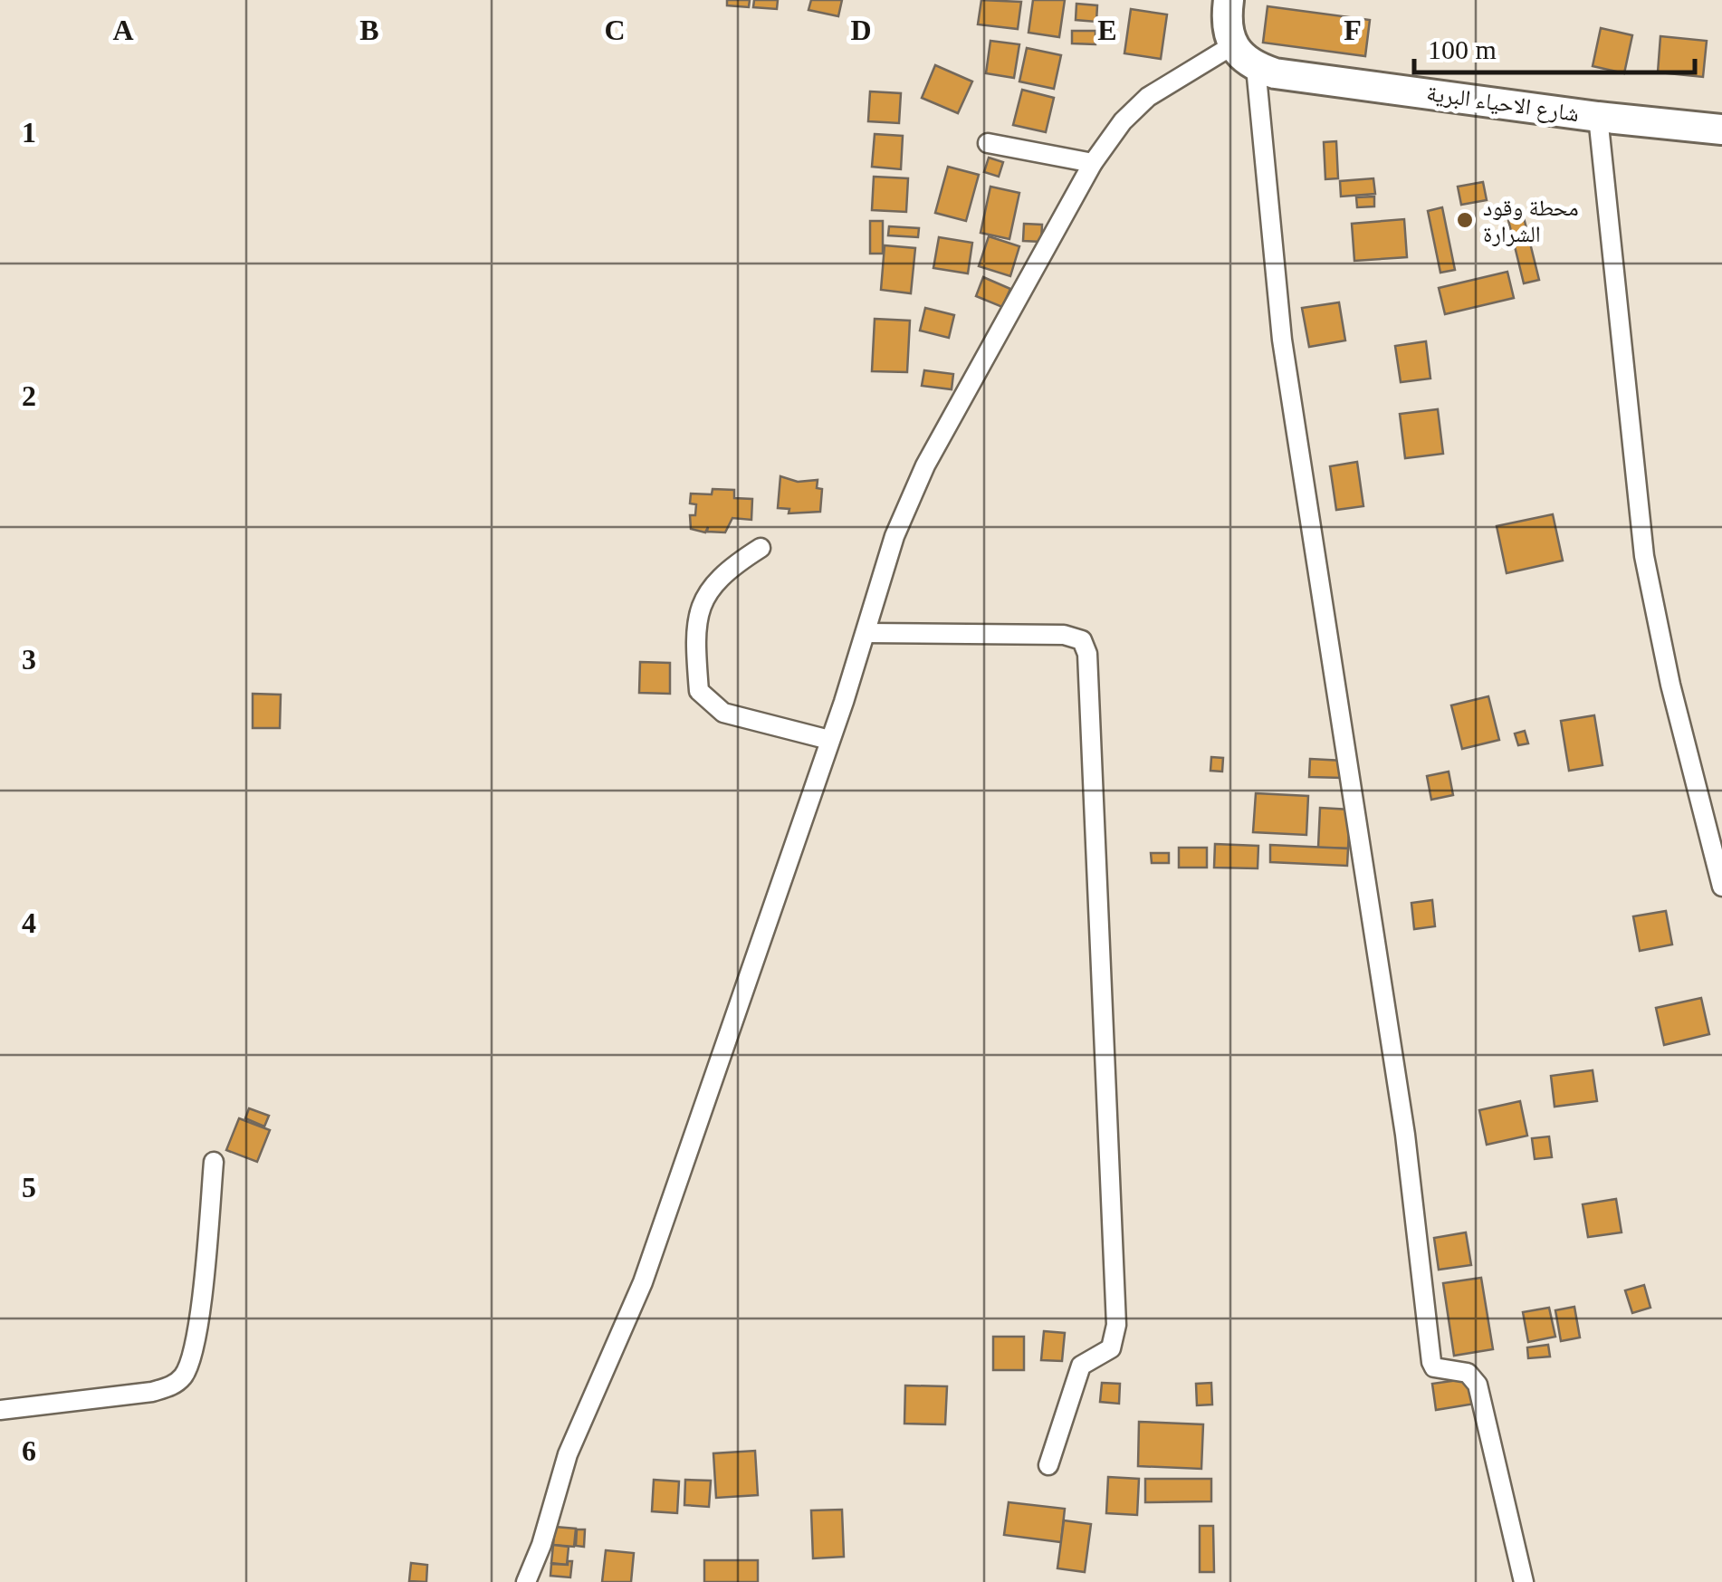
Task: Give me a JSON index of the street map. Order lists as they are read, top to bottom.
{
  "streets": {
    "main road": ["شارع الاحياء البرية"]
  },
  "places": ["محطة وقود الشرارة"],
  "scale_bar": "100 m",
  "grid": {
    "columns": [
      "A",
      "B",
      "C",
      "D",
      "E",
      "F"
    ],
    "rows": [
      "1",
      "2",
      "3",
      "4",
      "5",
      "6"
    ]
  }
}
